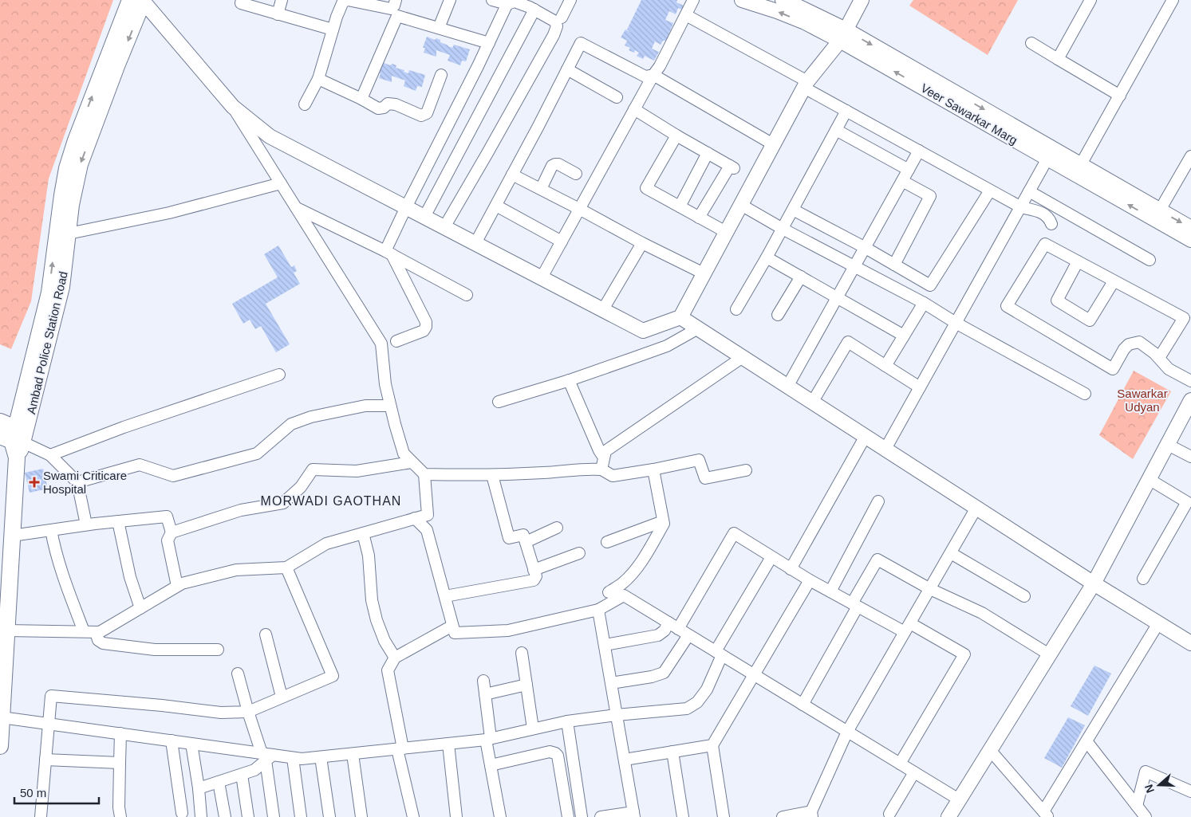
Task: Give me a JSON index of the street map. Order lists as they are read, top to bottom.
{
  "streets": {
    "main road": ["Ambad Police Station Road"],
    "street": ["Veer Sawarkar Marg"]
  },
  "districts": ["MORWADI GAOTHAN"],
  "parks": ["Sawarkar Udyan"],
  "places": {
    "health": ["Swami Criticare Hospital"]
  },
  "scale_bar": "50 m",
  "north": "left"
}
